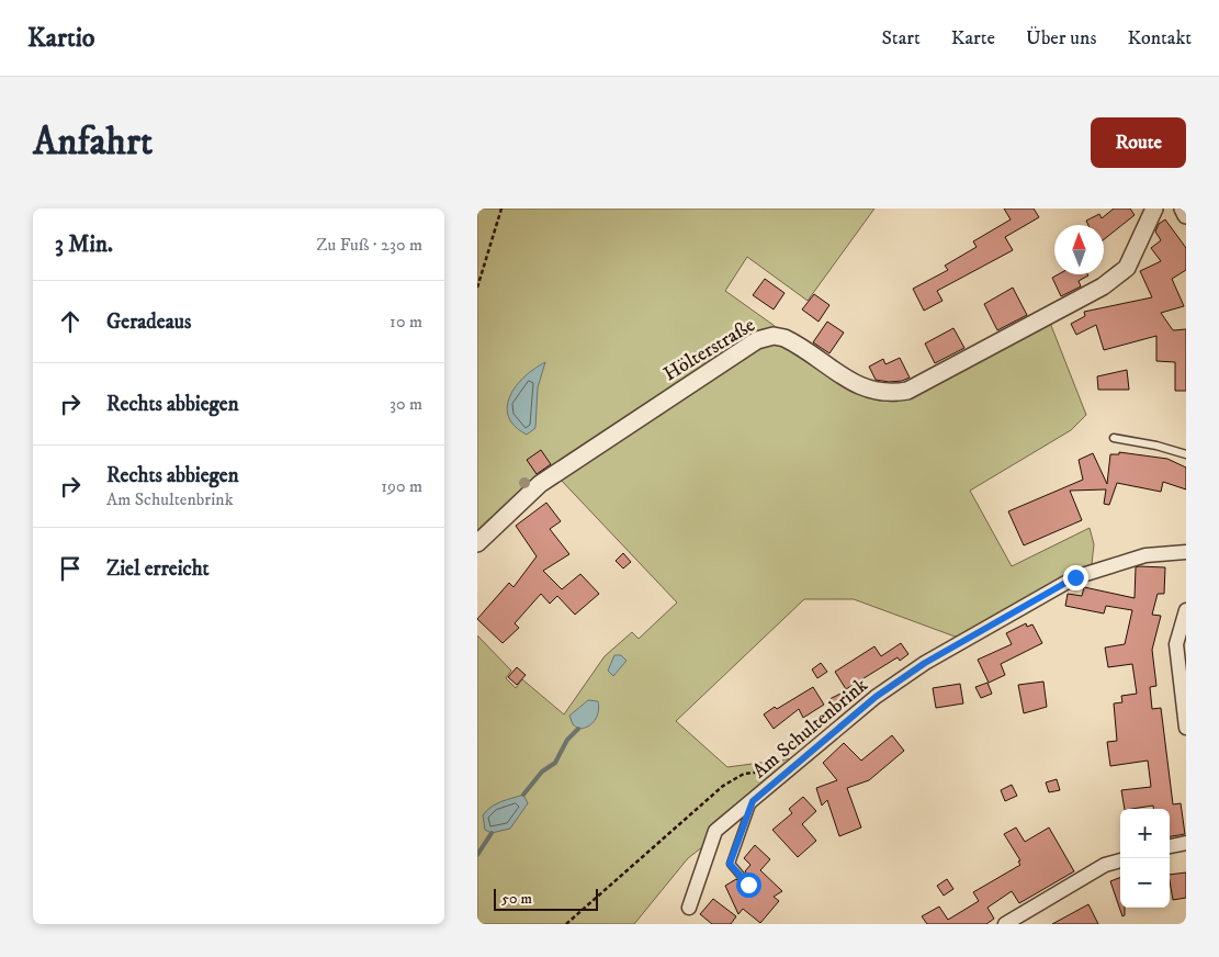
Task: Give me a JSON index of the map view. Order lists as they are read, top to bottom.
{
  "streets": {
    "street": ["Hölterstraße", "Am Schultenbrink"]
  },
  "scale_bar": "50 m",
  "north": "top",
  "page": {
    "header": "Kartio",
    "nav": [
      "Start",
      "Karte",
      "Über uns",
      "Kontakt"
    ],
    "buttons": "Route",
    "title": "Anfahrt",
    "heading": ["3 Min.", "Zu Fuß · 230 m"],
    "list": [
      ["Geradeaus", "10 m"],
      ["Rechts abbiegen", "30 m"],
      ["Rechts abbiegen", "Am Schultenbrink", "190 m"],
      "Ziel erreicht"
    ],
    "map_buttons": ["+", "−"],
    "scale": "50 m"
  }
}
